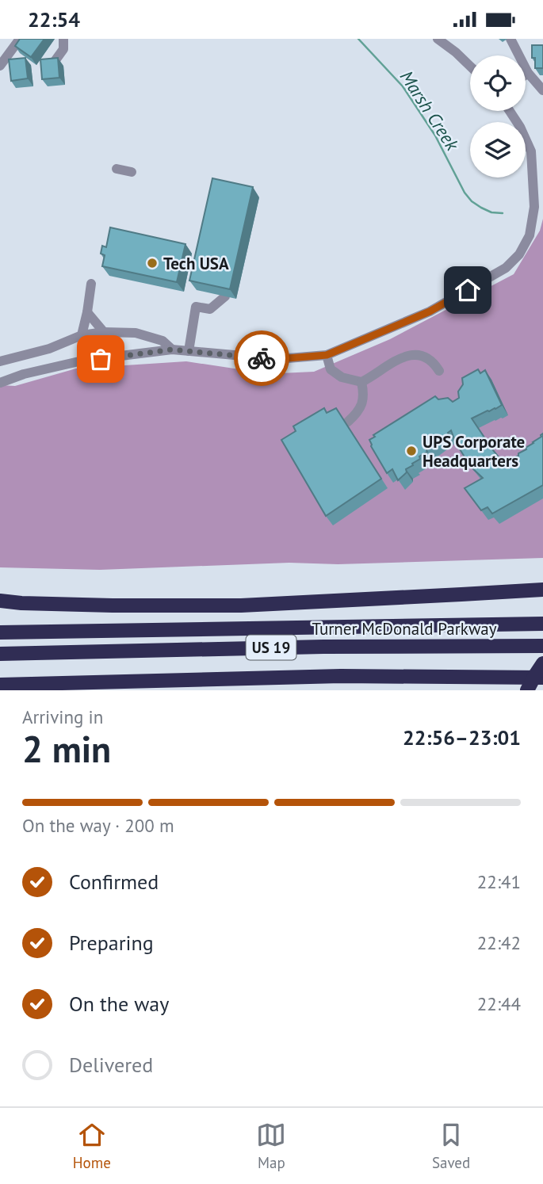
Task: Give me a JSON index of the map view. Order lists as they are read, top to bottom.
{
  "streets": {
    "highway": ["Turner McDonald Parkway", "US 19"]
  },
  "water": ["Marsh Creek"],
  "places": ["Tech USA", "UPS Corporate Headquarters"],
  "page": {
    "status": "22:54",
    "heading": ["2 min", "Arriving in", "22:56–23:01"],
    "bar": "On the way · 200 m",
    "list": [
      ["Confirmed", "22:41"],
      ["Preparing", "22:42"],
      ["On the way", "22:44"],
      "Delivered"
    ],
    "tabs": ["Home", "Map", "Saved"]
  }
}
